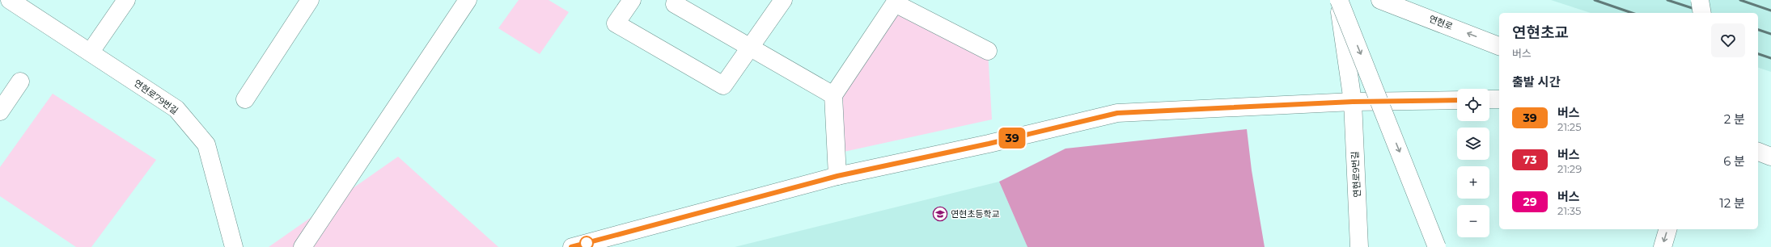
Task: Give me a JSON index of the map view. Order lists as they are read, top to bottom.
{
  "streets": {
    "main road": ["연현로", "연현로79번길", "연현로9번길"]
  },
  "places": {
    "school or university": ["연현초등학교"]
  },
  "lines": ["bus line 39"],
  "page": {
    "on_map": "39",
    "heading": [
      ["연현초교", "버스"],
      "출발 시간"
    ],
    "map_buttons": ["+", "−"],
    "list": [
      {
        "mark": "39",
        "name": "버스",
        "note": "21:25",
        "value": "2 분"
      },
      {
        "mark": "73",
        "name": "버스",
        "note": "21:29",
        "value": "6 분"
      },
      {
        "mark": "29",
        "name": "버스",
        "note": "21:35",
        "value": "12 분"
      }
    ]
  }
}
